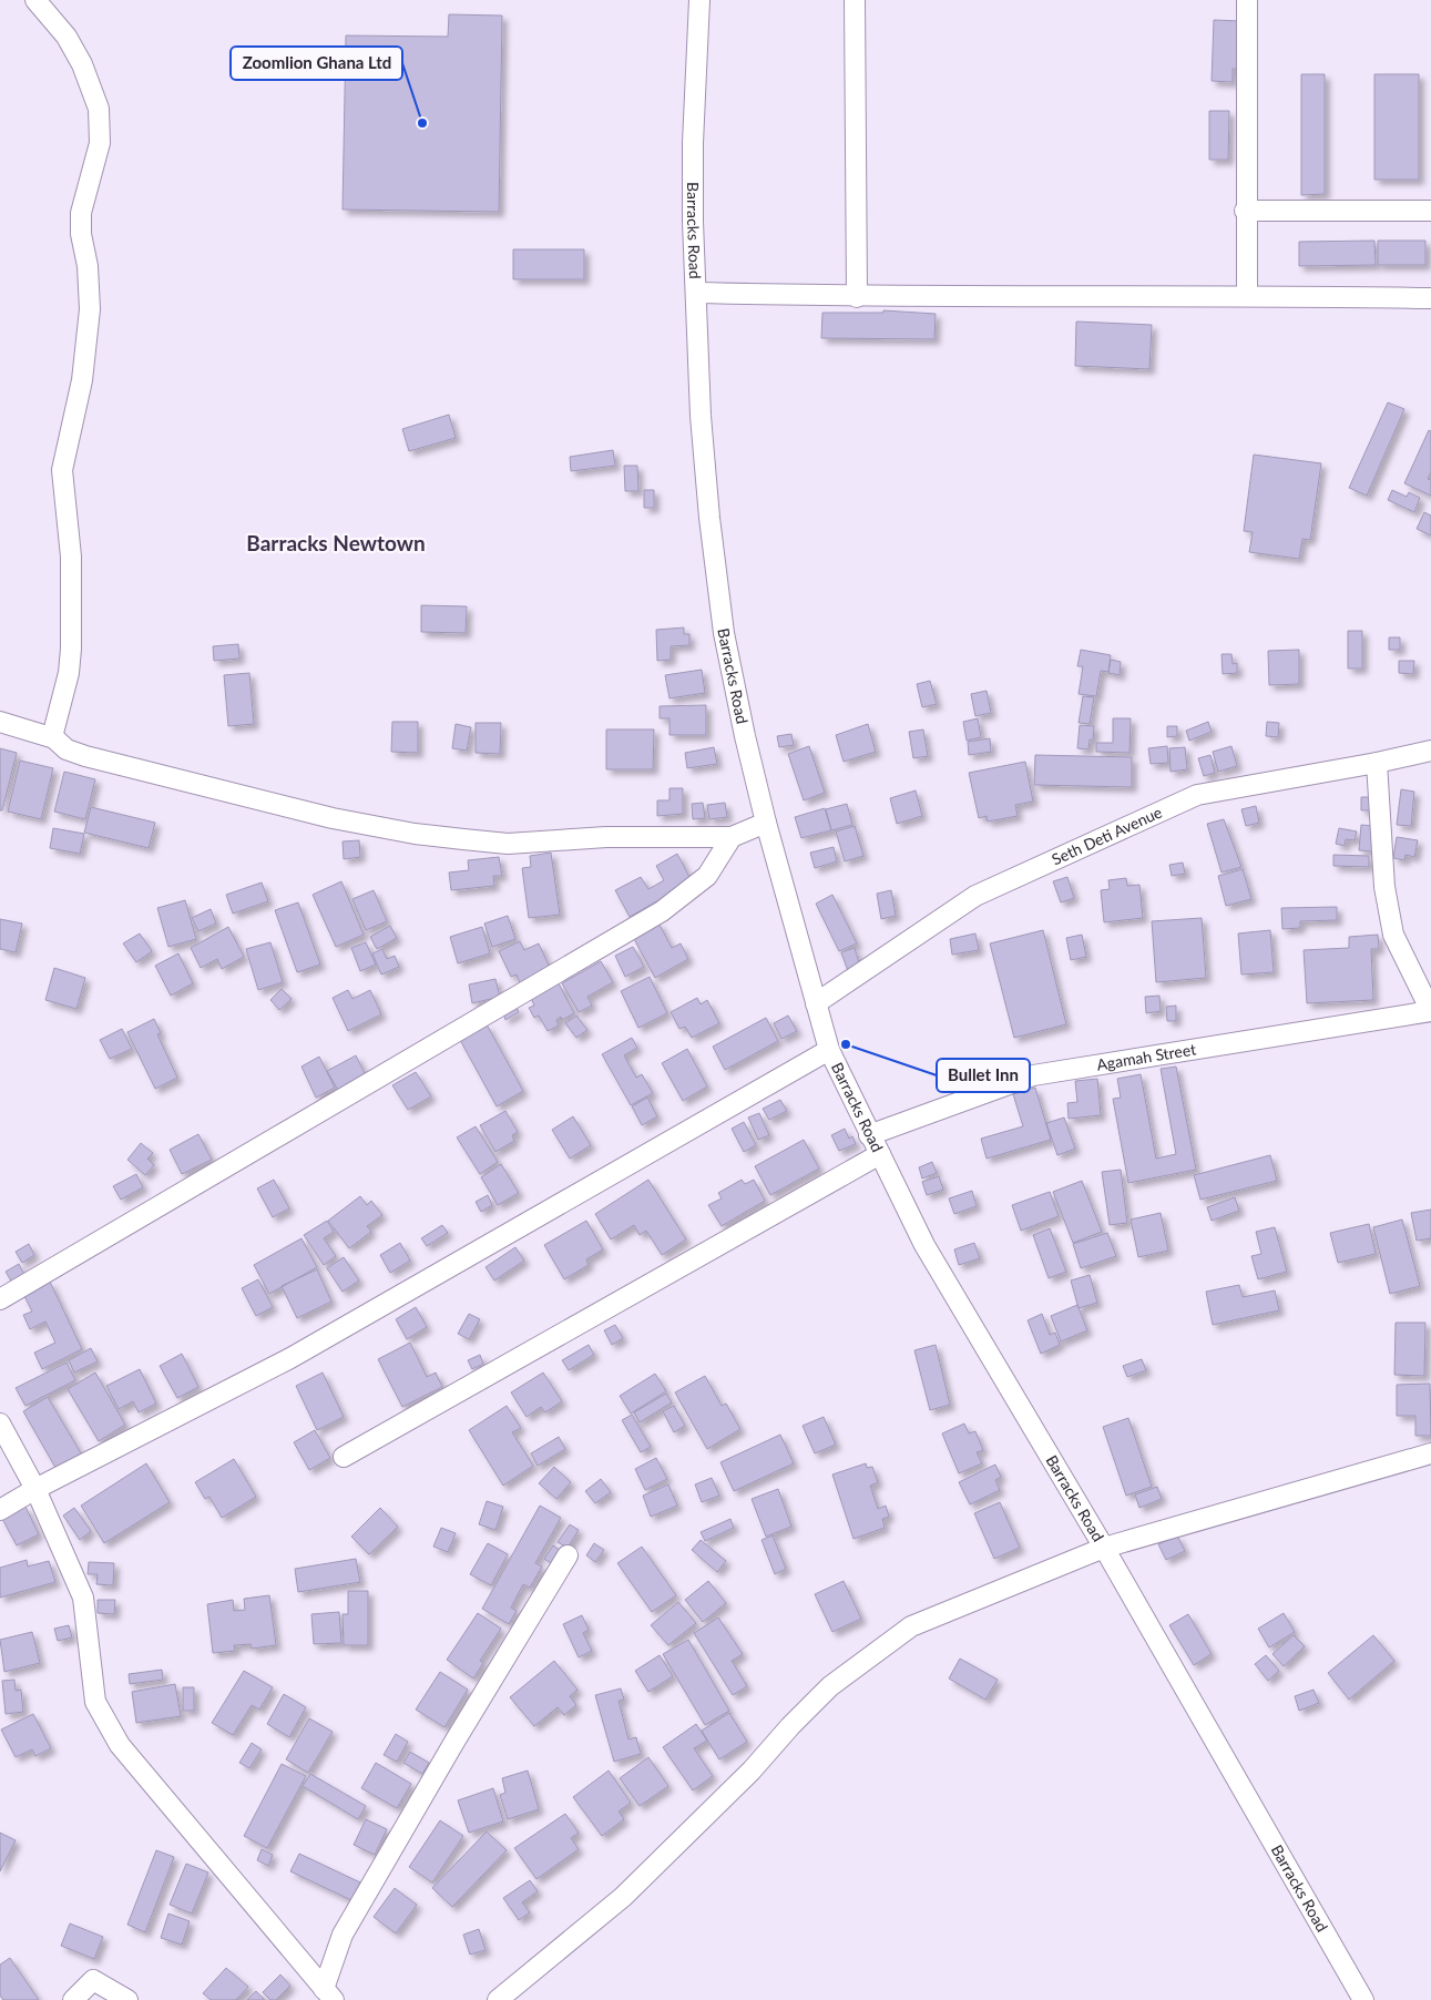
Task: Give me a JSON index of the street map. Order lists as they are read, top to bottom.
{
  "streets": {
    "street": ["Barracks Road", "Seth Deti Avenue", "Agamah Street"]
  },
  "crossings": [
    ["Barracks Road", "Seth Deti Avenue"],
    ["Barracks Road", "Agamah Street"]
  ],
  "districts": ["Barracks Newtown"],
  "places": ["Zoomlion Ghana Ltd", "Bullet Inn"]
}
